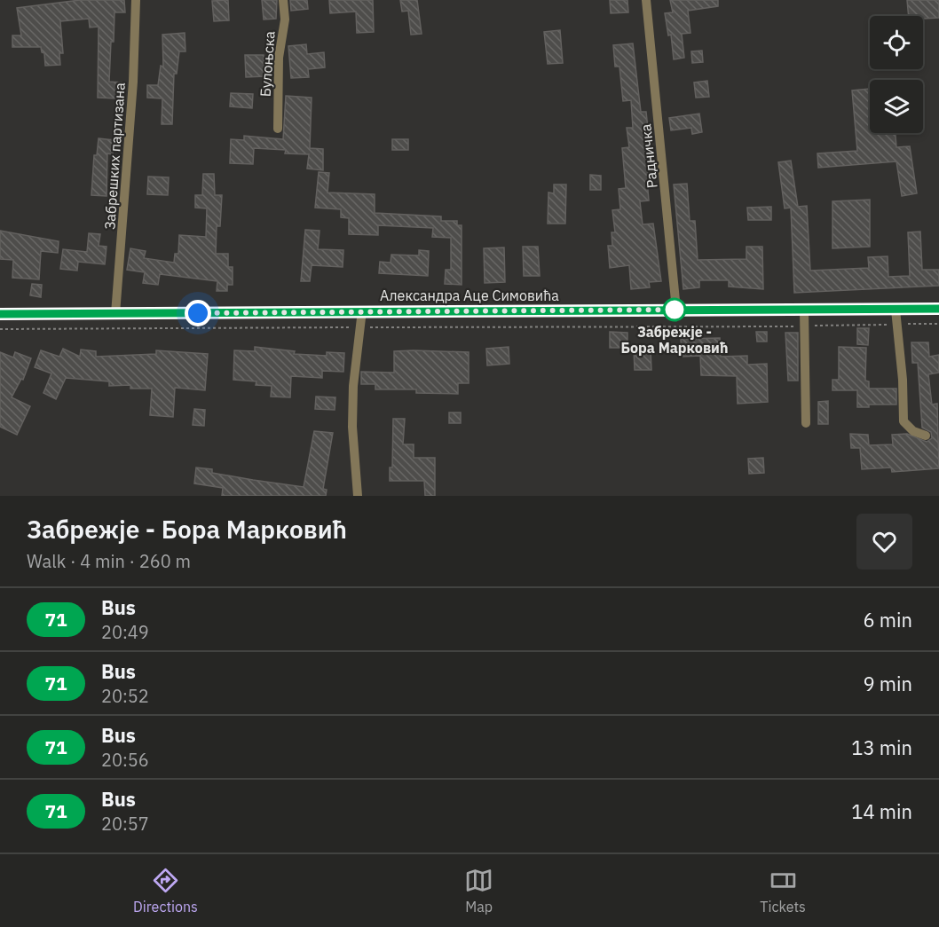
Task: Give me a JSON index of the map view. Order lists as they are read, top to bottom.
{
  "streets": {
    "street": [
      "Булоњска",
      "Забрешких партизана",
      "Радничка",
      "Александра Аце Симовића"
    ]
  },
  "crossings": [
    ["Забрешких партизана", "Александра Аце Симовића"],
    ["Радничка", "Александра Аце Симовића"]
  ],
  "places": ["Забрежје - Бора Марковић"],
  "lines": ["bus line 71"],
  "page": {
    "heading": ["Забрежје - Бора Марковић", "Walk · 4 min · 260 m"],
    "list": [
      {
        "mark": "71",
        "name": "Bus",
        "note": "20:49",
        "value": "6 min"
      },
      {
        "mark": "71",
        "name": "Bus",
        "note": "20:52",
        "value": "9 min"
      },
      {
        "mark": "71",
        "name": "Bus",
        "note": "20:56",
        "value": "13 min"
      },
      {
        "mark": "71",
        "name": "Bus",
        "note": "20:57",
        "value": "14 min"
      }
    ],
    "tabs": ["Directions", "Map", "Tickets"]
  }
}
